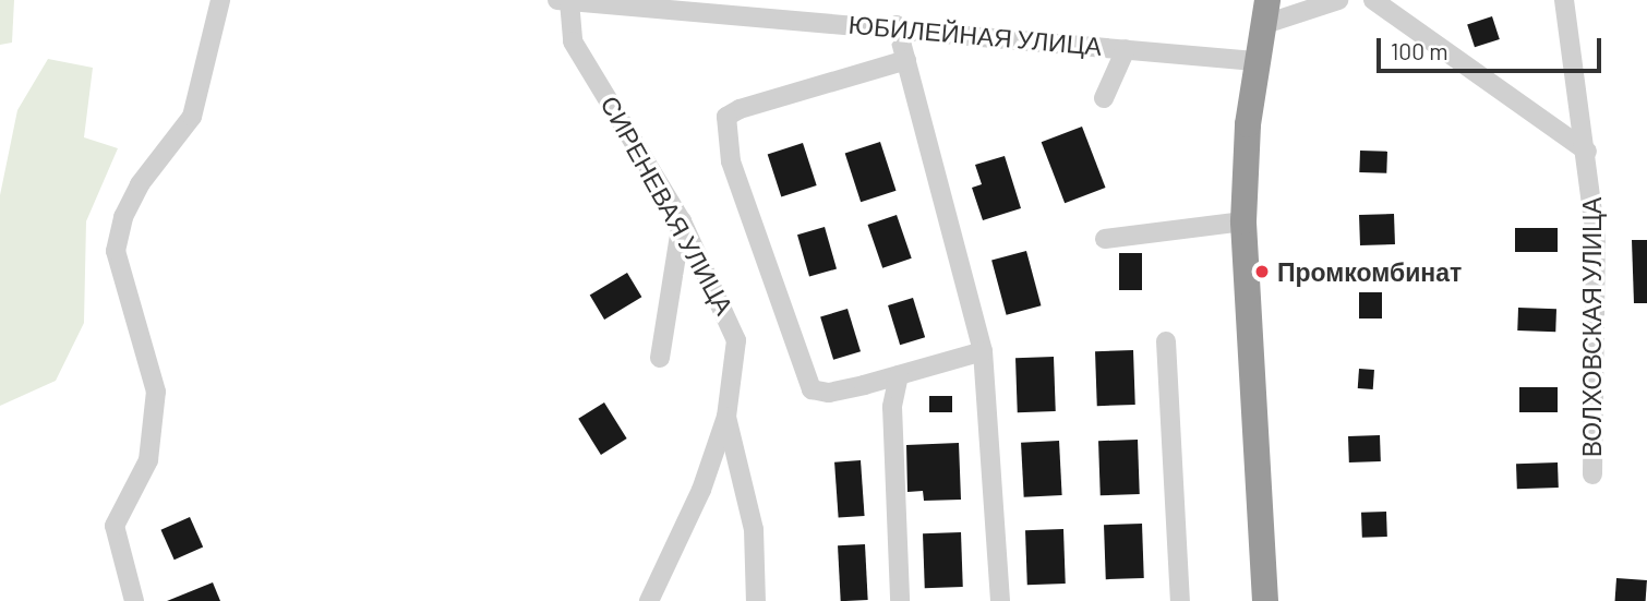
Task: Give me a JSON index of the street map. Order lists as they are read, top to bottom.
{
  "streets": {
    "street": ["ЮБИЛЕЙНАЯ УЛИЦА", "СИРЕНЕВАЯ УЛИЦА", "ВОЛХОВСКАЯ УЛИЦА"]
  },
  "crossings": [
    ["ЮБИЛЕЙНАЯ УЛИЦА", "СИРЕНЕВАЯ УЛИЦА"]
  ],
  "places": ["Промкомбинат"],
  "scale_bar": "100 m"
}
